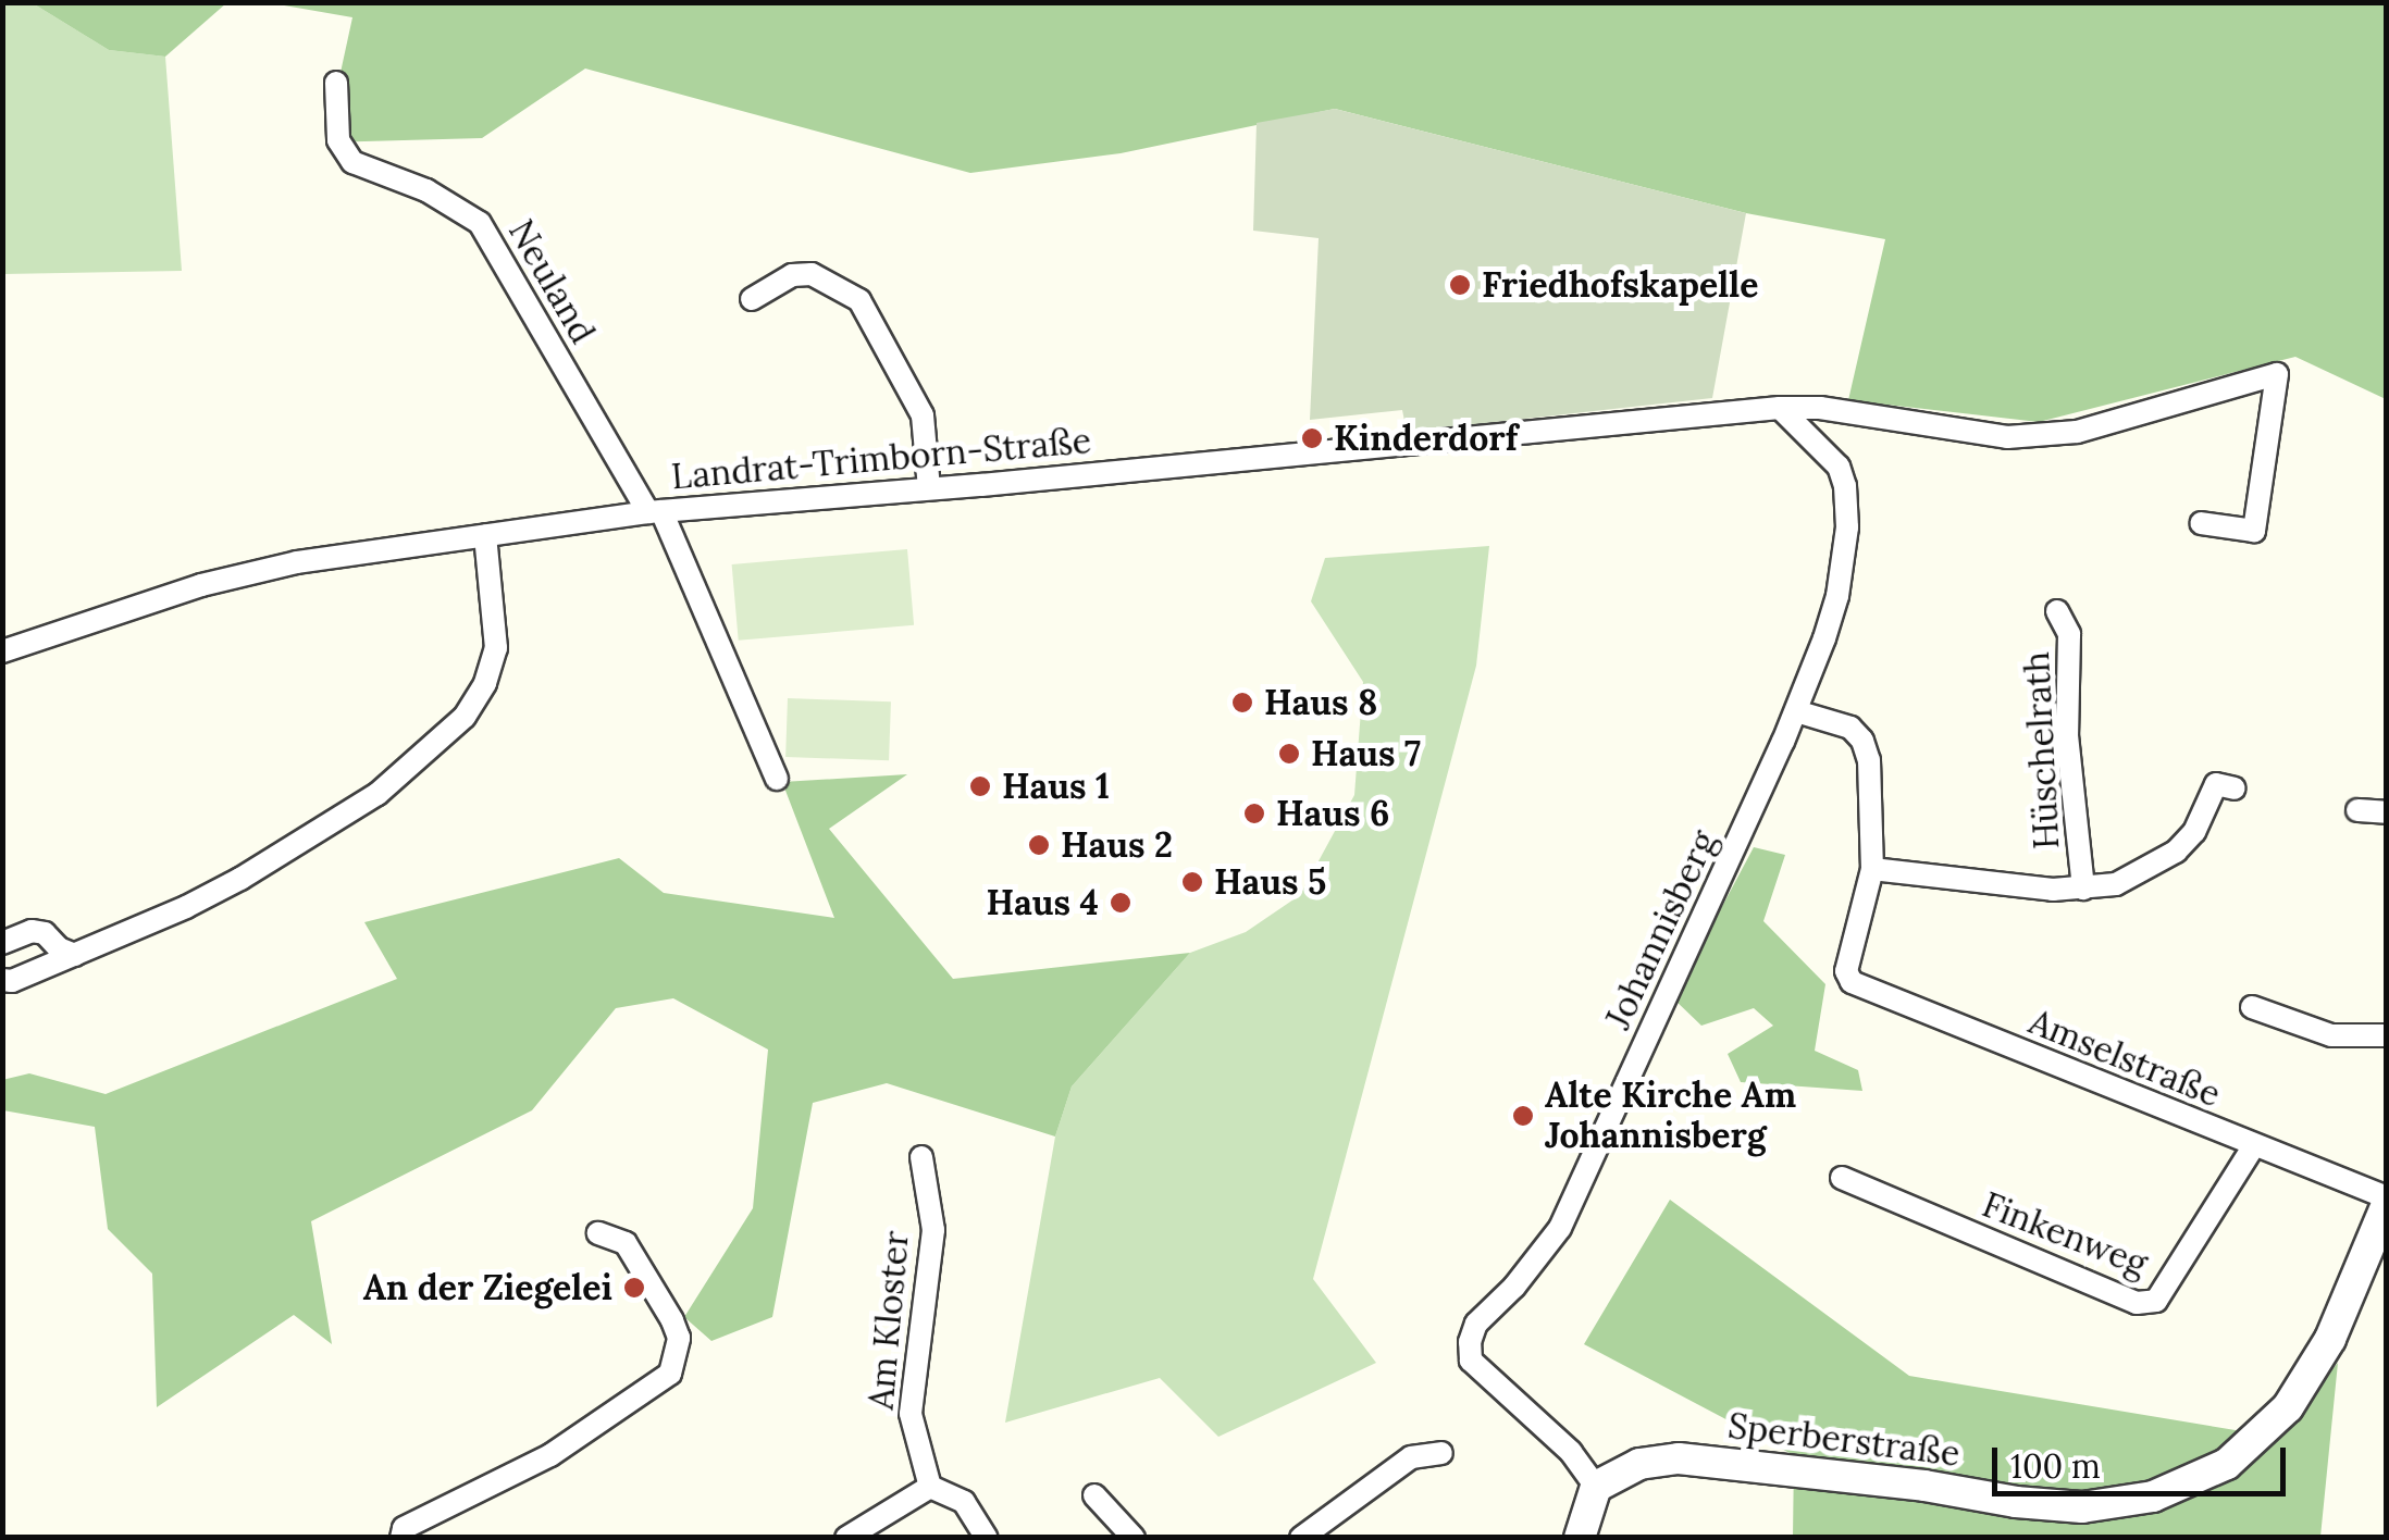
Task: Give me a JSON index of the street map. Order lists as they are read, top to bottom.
{
  "streets": {
    "street": [
      "Neuland",
      "Landrat-Trimborn-Straße",
      "Hüschelrath",
      "Johannisberg",
      "Amselstraße",
      "Finkenweg",
      "Am Kloster",
      "Sperberstraße"
    ]
  },
  "crossings": [
    ["Neuland", "Landrat-Trimborn-Straße"],
    ["Landrat-Trimborn-Straße", "Johannisberg"],
    ["Hüschelrath", "Amselstraße"],
    ["Johannisberg", "Sperberstraße"],
    ["Amselstraße", "Finkenweg"],
    ["Amselstraße", "Sperberstraße"]
  ],
  "places": [
    "Friedhofskapelle",
    "Kinderdorf",
    "Haus 8",
    "Haus 7",
    "Haus 1",
    "Haus 6",
    "Haus 2",
    "Haus 5",
    "Haus 4",
    "Alte Kirche Am Johannisberg",
    "An der Ziegelei"
  ],
  "scale_bar": "100 m"
}
